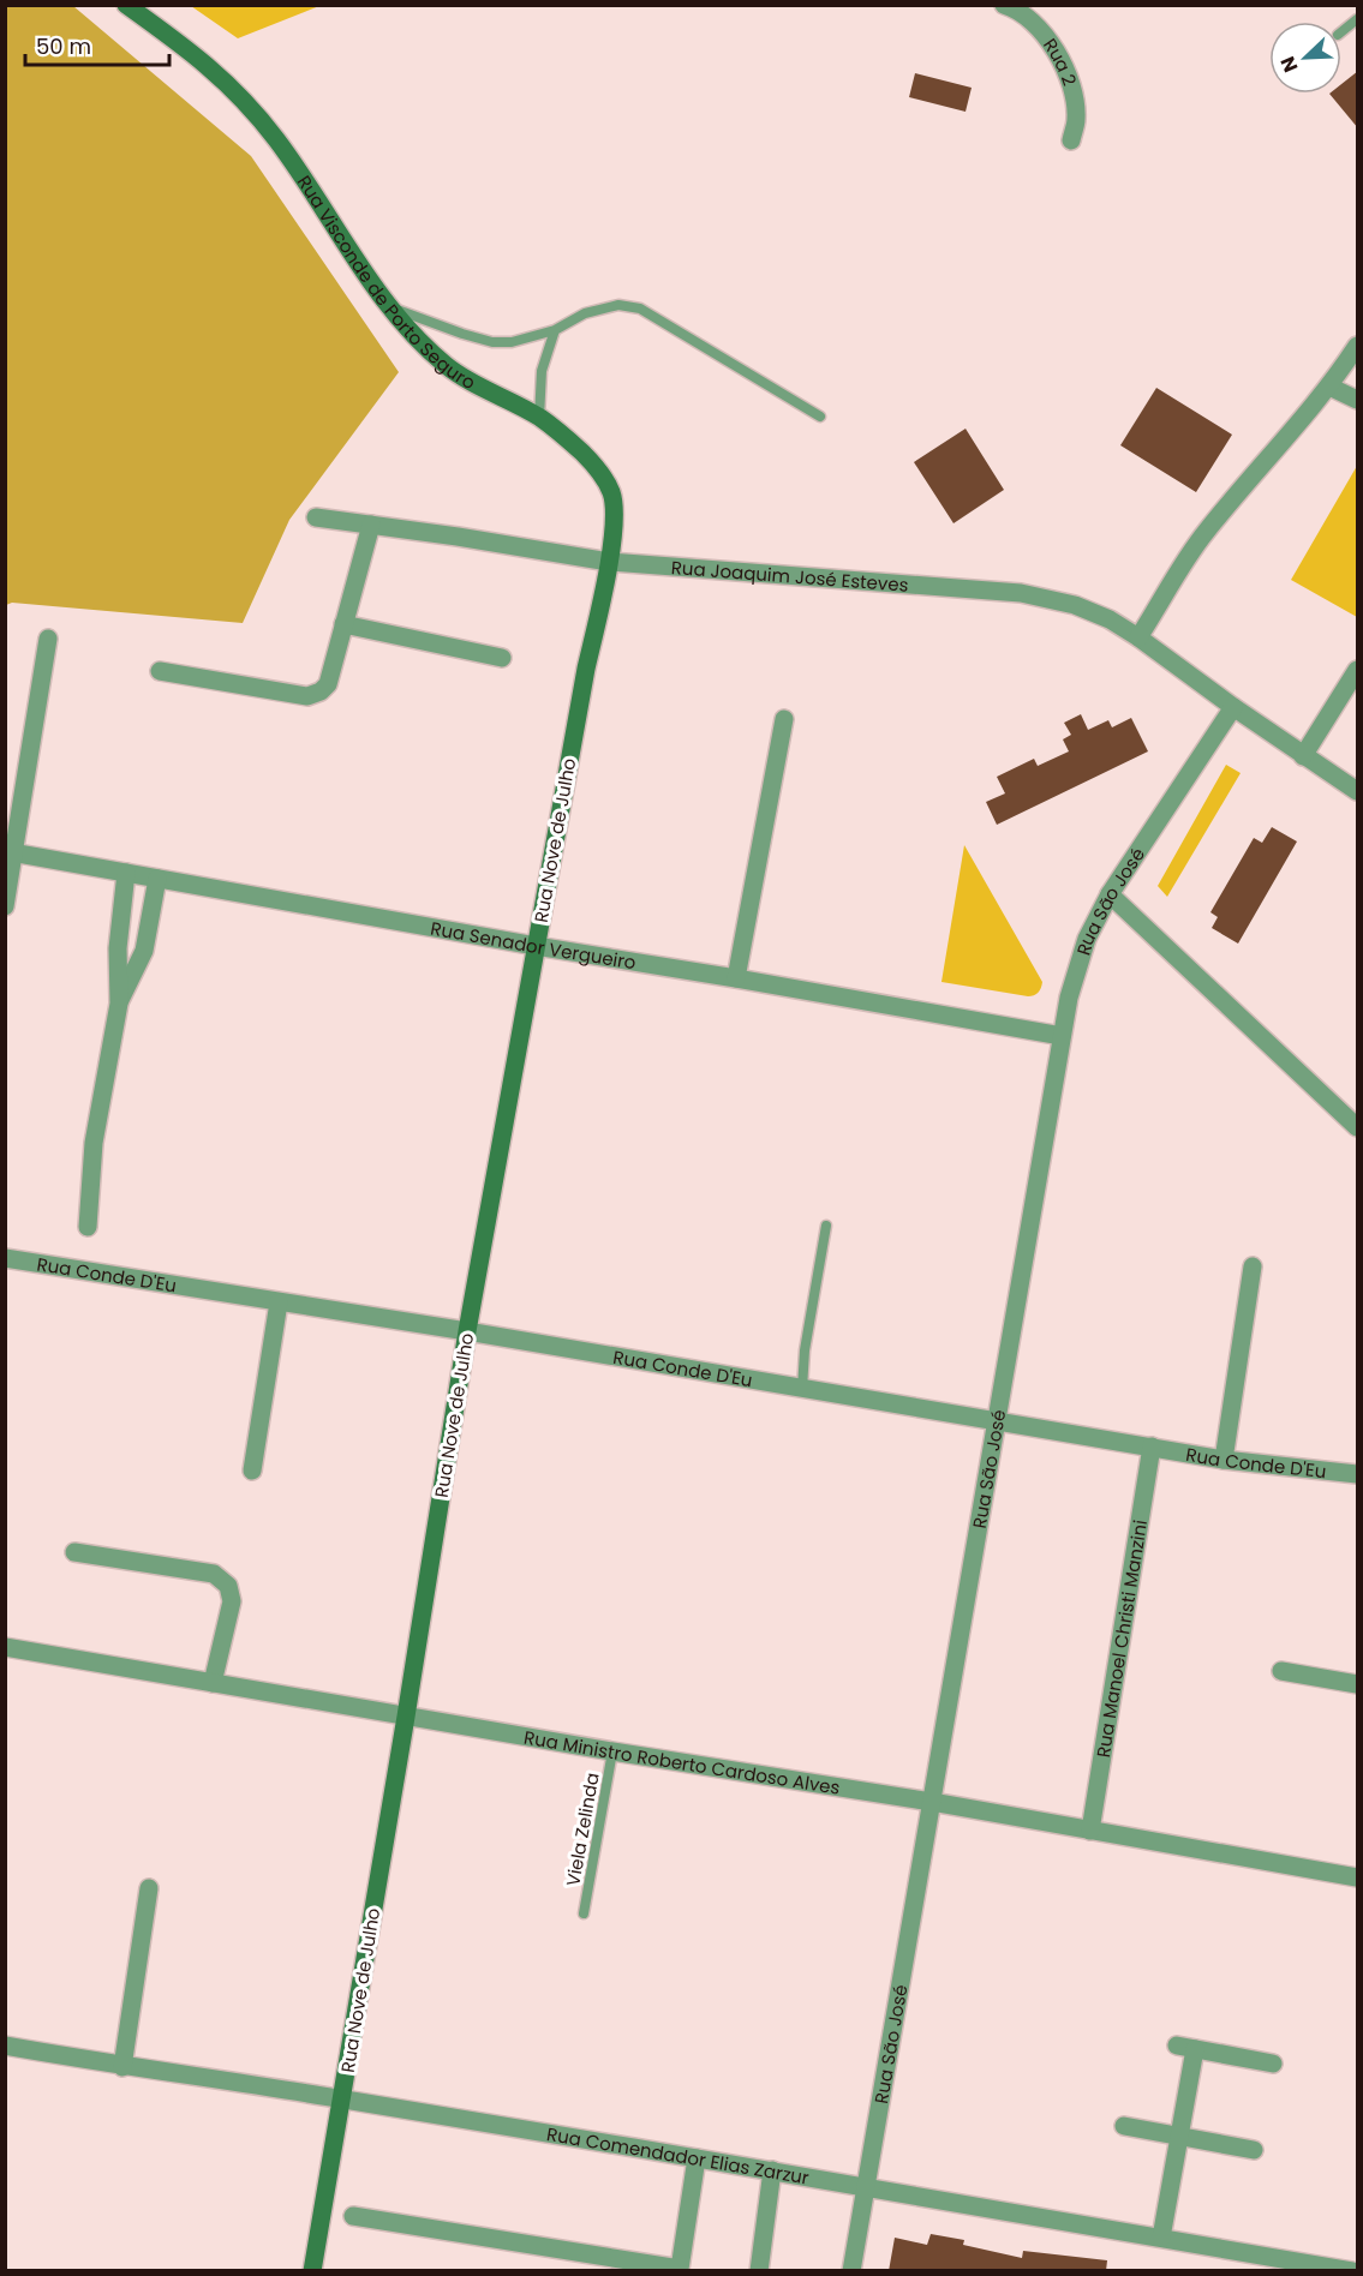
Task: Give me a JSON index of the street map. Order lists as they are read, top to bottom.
{
  "streets": {
    "street": [
      "Rua 2",
      "Rua Visconde de Porto Seguro",
      "Rua Joaquim José Esteves",
      "Rua Nove de Julho",
      "Rua São José",
      "Rua Senador Vergueiro",
      "Rua Conde D'Eu",
      "Rua Manoel Christi Manzini",
      "Rua Ministro Roberto Cardoso Alves",
      "Rua Comendador Elias Zarzur"
    ],
    "lane": ["Viela Zelinda"]
  },
  "crossings": [
    ["Rua Visconde de Porto Seguro", "Rua Joaquim José Esteves"],
    ["Rua Visconde de Porto Seguro", "Rua Nove de Julho"],
    ["Rua Joaquim José Esteves", "Rua Nove de Julho"],
    ["Rua Joaquim José Esteves", "Rua São José"],
    ["Rua Nove de Julho", "Rua Senador Vergueiro"],
    ["Rua Nove de Julho", "Rua Conde D'Eu"],
    ["Rua Nove de Julho", "Rua Ministro Roberto Cardoso Alves"],
    ["Rua Nove de Julho", "Rua Comendador Elias Zarzur"],
    ["Rua São José", "Rua Senador Vergueiro"],
    ["Rua São José", "Rua Conde D'Eu"],
    ["Rua São José", "Rua Ministro Roberto Cardoso Alves"],
    ["Rua São José", "Rua Comendador Elias Zarzur"],
    ["Rua Conde D'Eu", "Rua Manoel Christi Manzini"],
    ["Rua Manoel Christi Manzini", "Rua Ministro Roberto Cardoso Alves"],
    ["Rua Ministro Roberto Cardoso Alves", "Viela Zelinda"]
  ],
  "scale_bar": "50 m",
  "north": "bottom left"
}
